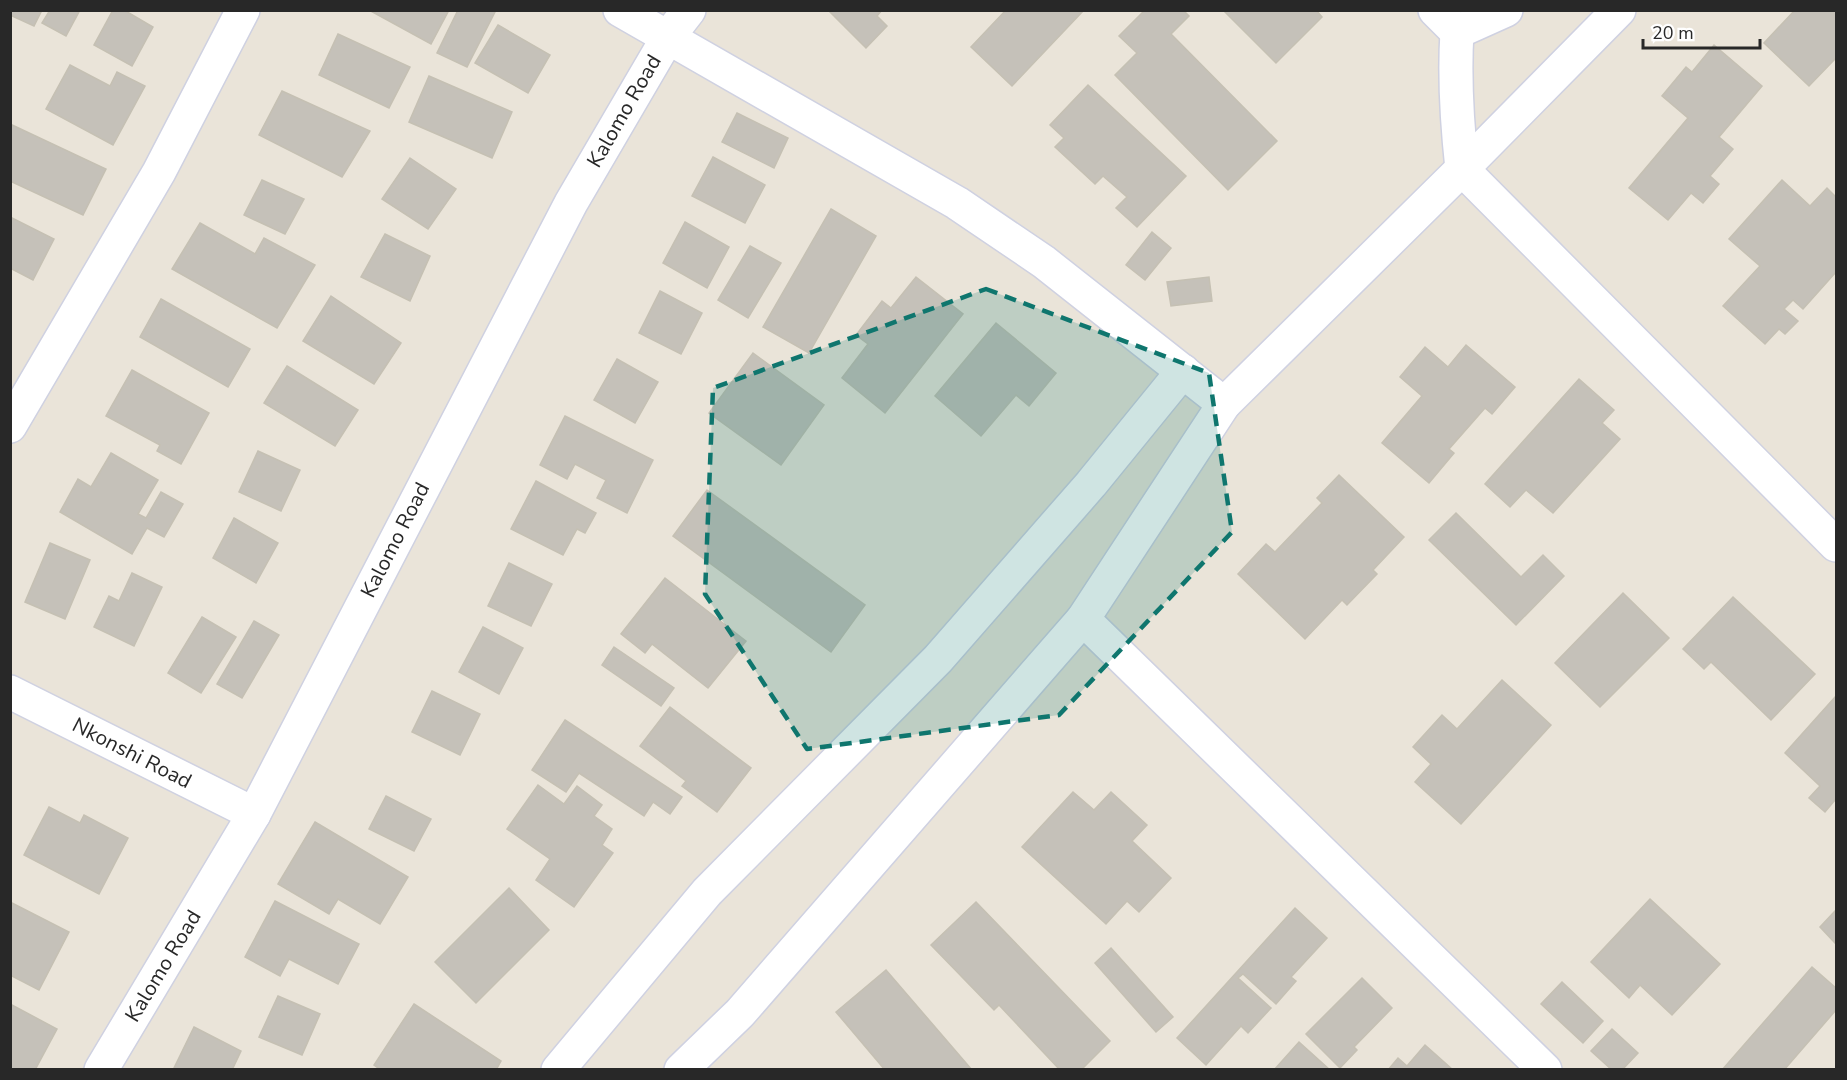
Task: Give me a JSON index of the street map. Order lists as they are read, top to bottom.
{
  "streets": {
    "street": ["Kalomo Road", "Nkonshi Road"]
  },
  "crossings": [
    ["Kalomo Road", "Nkonshi Road"]
  ],
  "scale_bar": "20 m"
}
